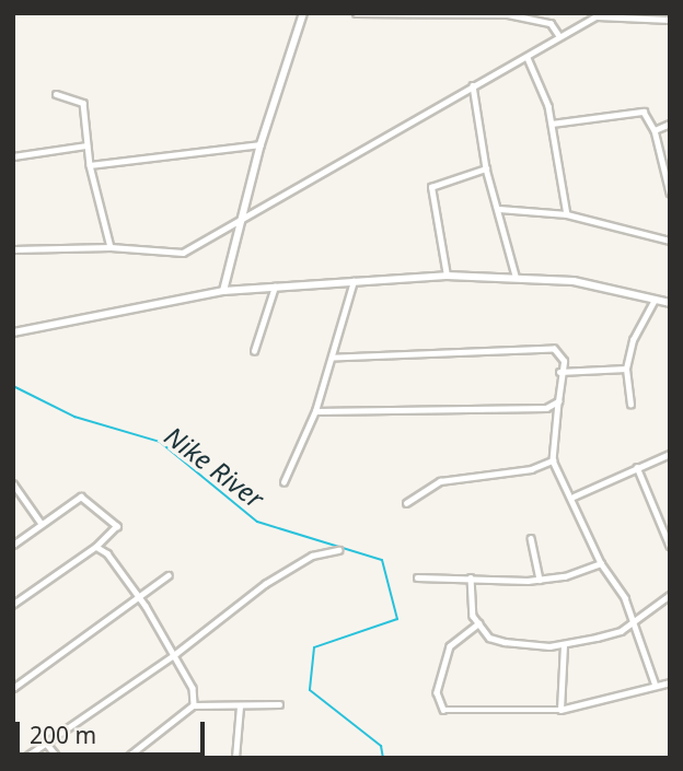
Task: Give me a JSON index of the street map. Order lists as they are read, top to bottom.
{
  "water": ["Nike River"],
  "scale_bar": "200 m"
}
